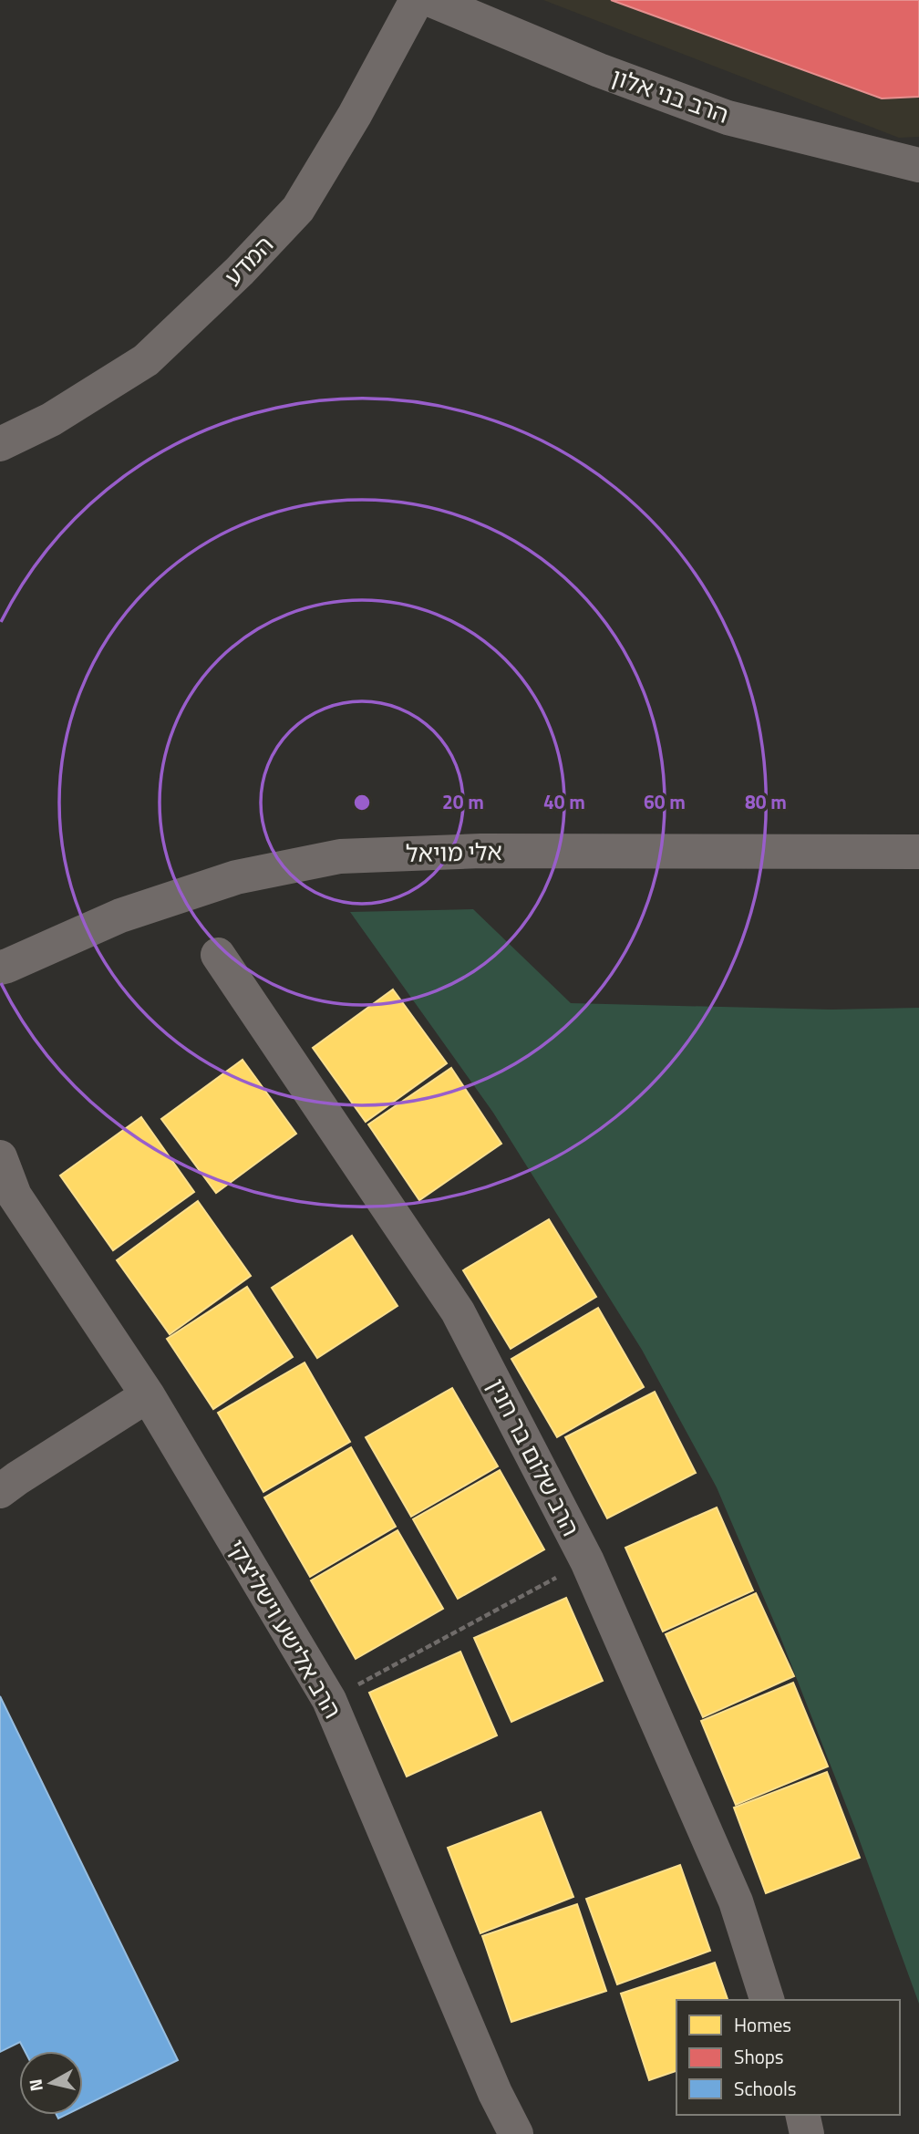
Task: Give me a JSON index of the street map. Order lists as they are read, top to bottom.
{
  "streets": {
    "street": [
      "הרב בני אלון",
      "המדע",
      "אלי מויאל",
      "הרב שלום בר חנין",
      "הרב אלישע וישליצקי"
    ]
  },
  "legend": ["Homes", "Shops", "Schools"],
  "north": "left",
  "rings": [
    "20 m",
    "40 m",
    "60 m",
    "80 m"
  ]
}
